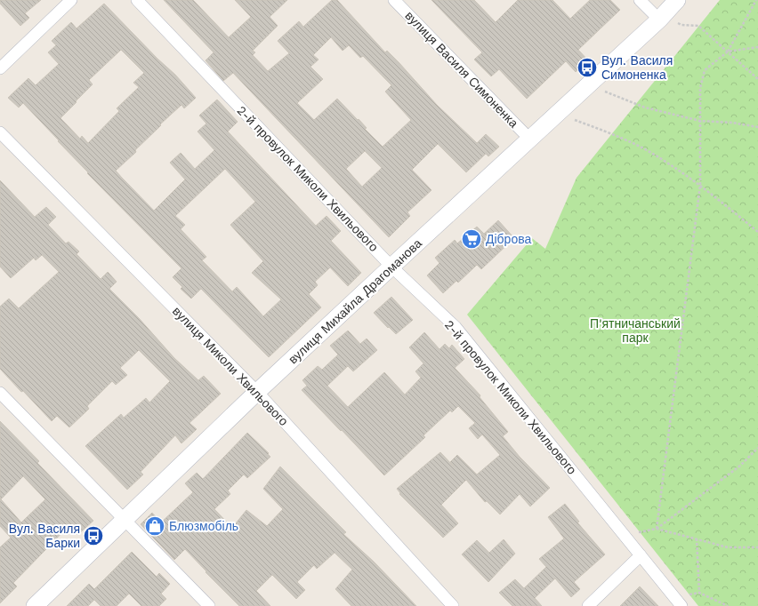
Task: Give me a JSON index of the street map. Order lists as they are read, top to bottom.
{
  "streets": {
    "street": [
      "вулиця Василя Симоненка",
      "2-й провулок Миколи Хвильового",
      "вулиця Михайла Драгоманова",
      "вулиця Миколи Хвильового"
    ]
  },
  "crossings": [
    ["вулиця Василя Симоненка", "вулиця Михайла Драгоманова"],
    ["2-й провулок Миколи Хвильового", "вулиця Михайла Драгоманова"],
    ["вулиця Михайла Драгоманова", "вулиця Миколи Хвильового"]
  ],
  "parks": ["П'ятничанський парк"],
  "places": {
    "bus stop": ["Вул. Василя Симоненка", "Вул. Василя Барки"],
    "supermarket": ["Діброва"],
    "shop": ["Блюзмобіль"]
  }
}
